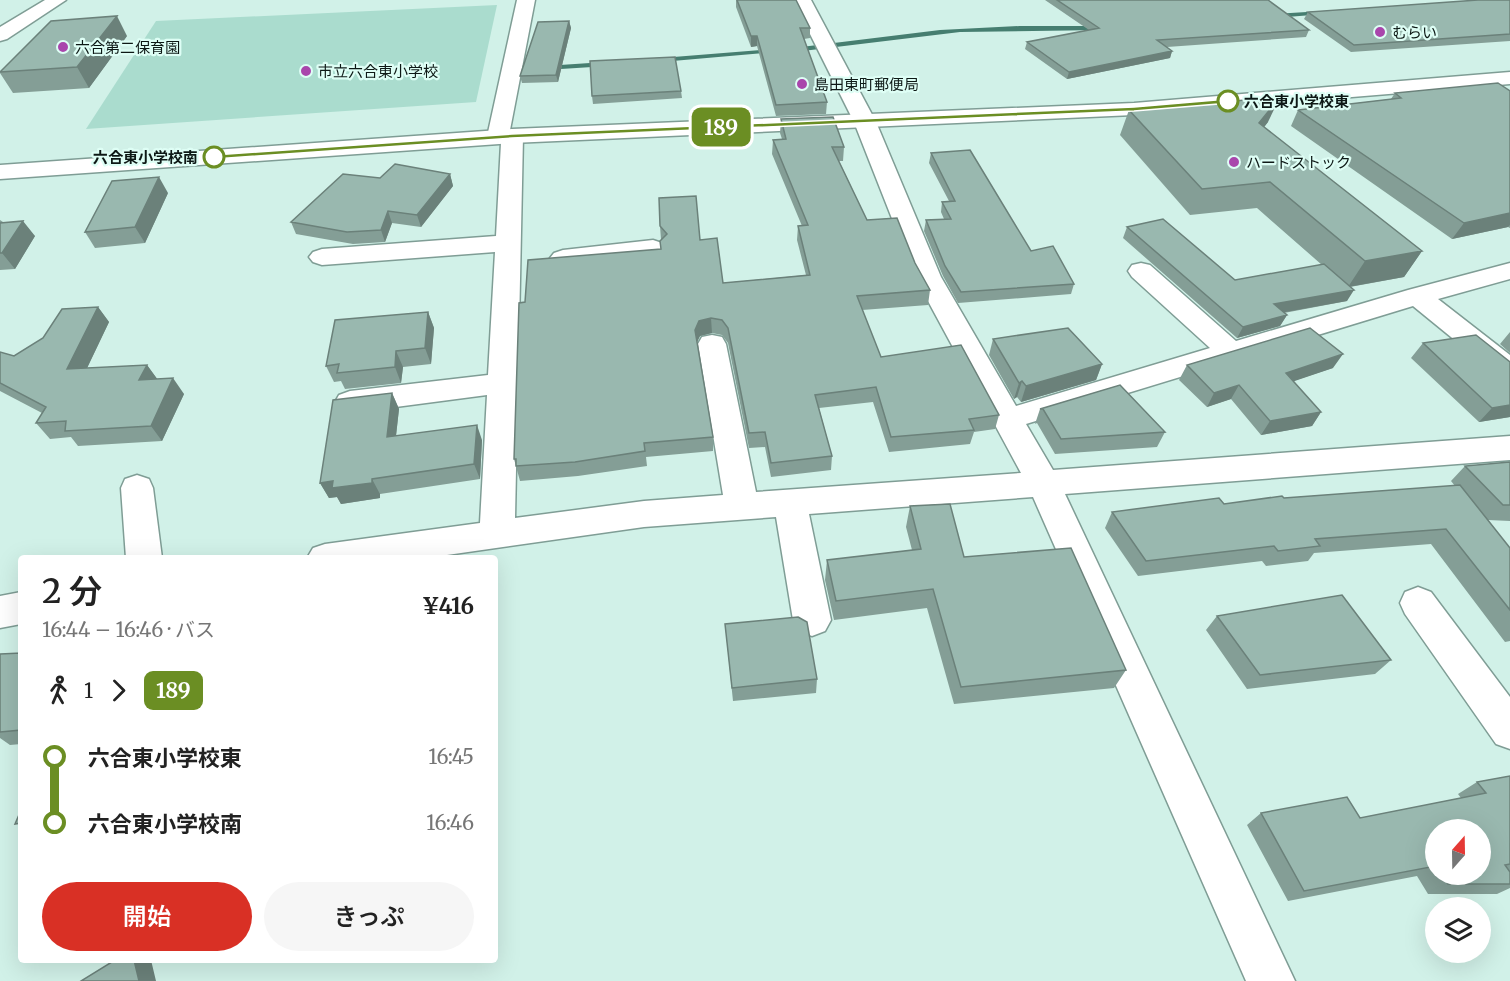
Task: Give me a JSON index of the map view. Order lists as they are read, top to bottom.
{
  "places": [
    "むらい",
    "六合第二保育園",
    "市立六合東小学校",
    "島田東町郵便局",
    "六合東小学校東",
    "六合東小学校南",
    "ハードストック"
  ],
  "lines": ["bus line 189"],
  "north": "top",
  "page": {
    "on_map": "189",
    "heading": ["2 分", "16:44 – 16:46 · バス", "¥416"],
    "legs": ["1", "189"],
    "list": [
      {
        "name": "六合東小学校東",
        "value": "16:45"
      },
      {
        "name": "六合東小学校南",
        "value": "16:46"
      }
    ],
    "buttons": ["開始", "きっぷ"]
  }
}
